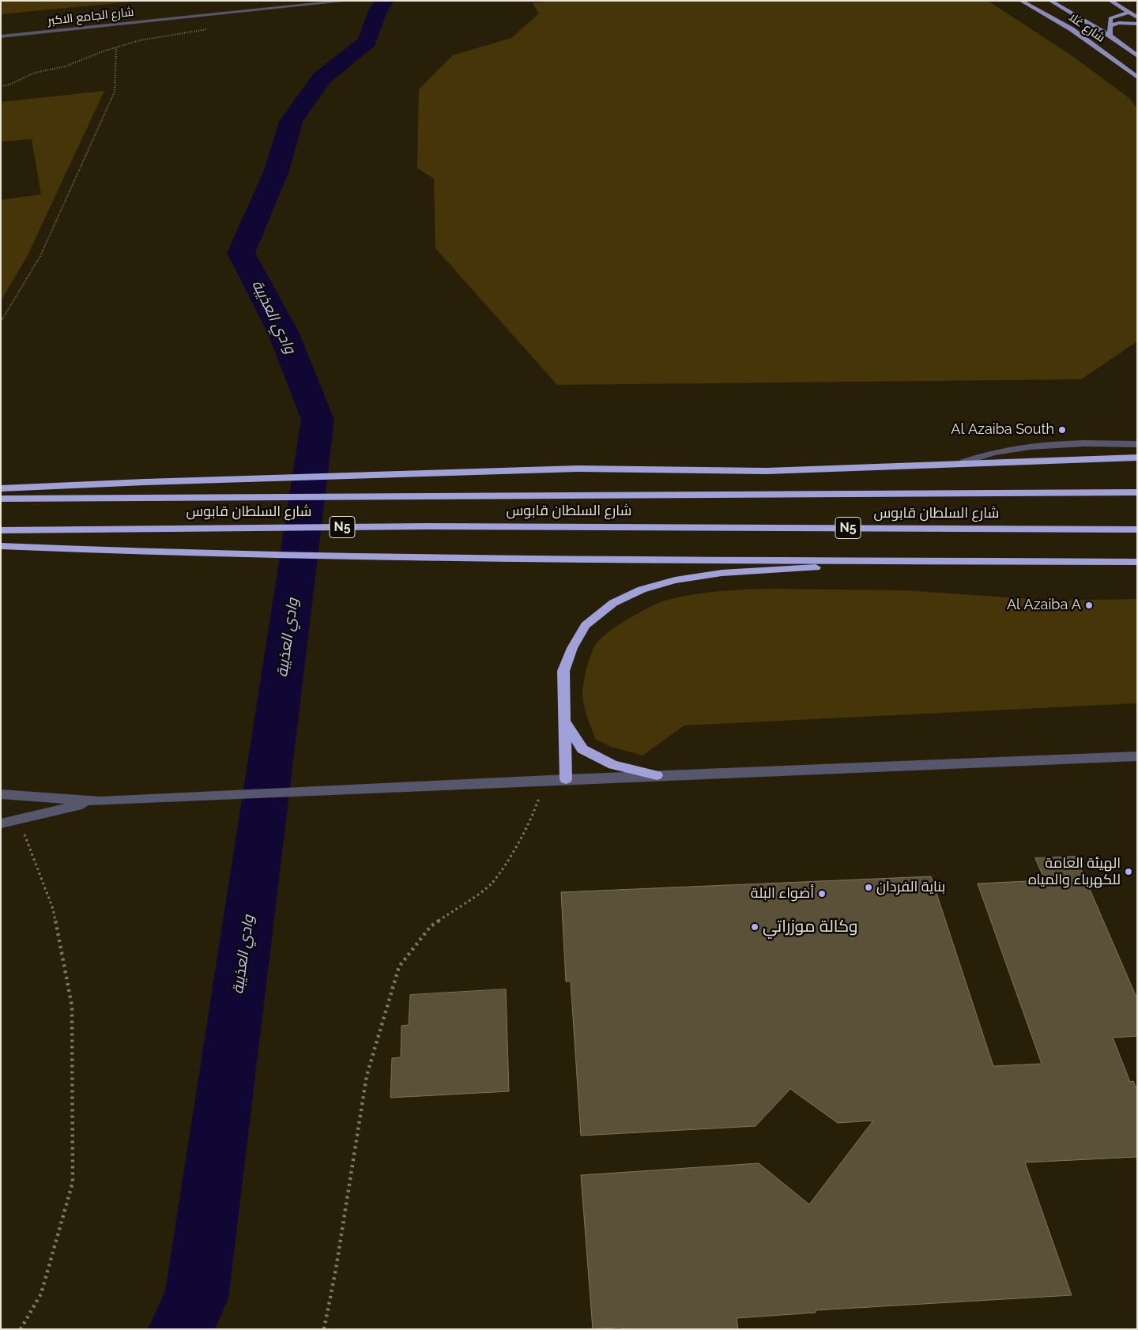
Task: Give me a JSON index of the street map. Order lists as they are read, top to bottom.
{
  "streets": {
    "highway": ["شارع السلطان قابوس", "N5"],
    "main road": ["شارع غلا"],
    "street": ["شارع الجامع الاكبر"]
  },
  "water": ["وادي العذيبة"],
  "places": [
    "Al Azaiba South",
    "Al Azaiba A",
    "الهيئة العامة للكهرباء والمياه",
    "بناية الفردان",
    "أضواء البلة",
    "وكالة موزراتي"
  ]
}
